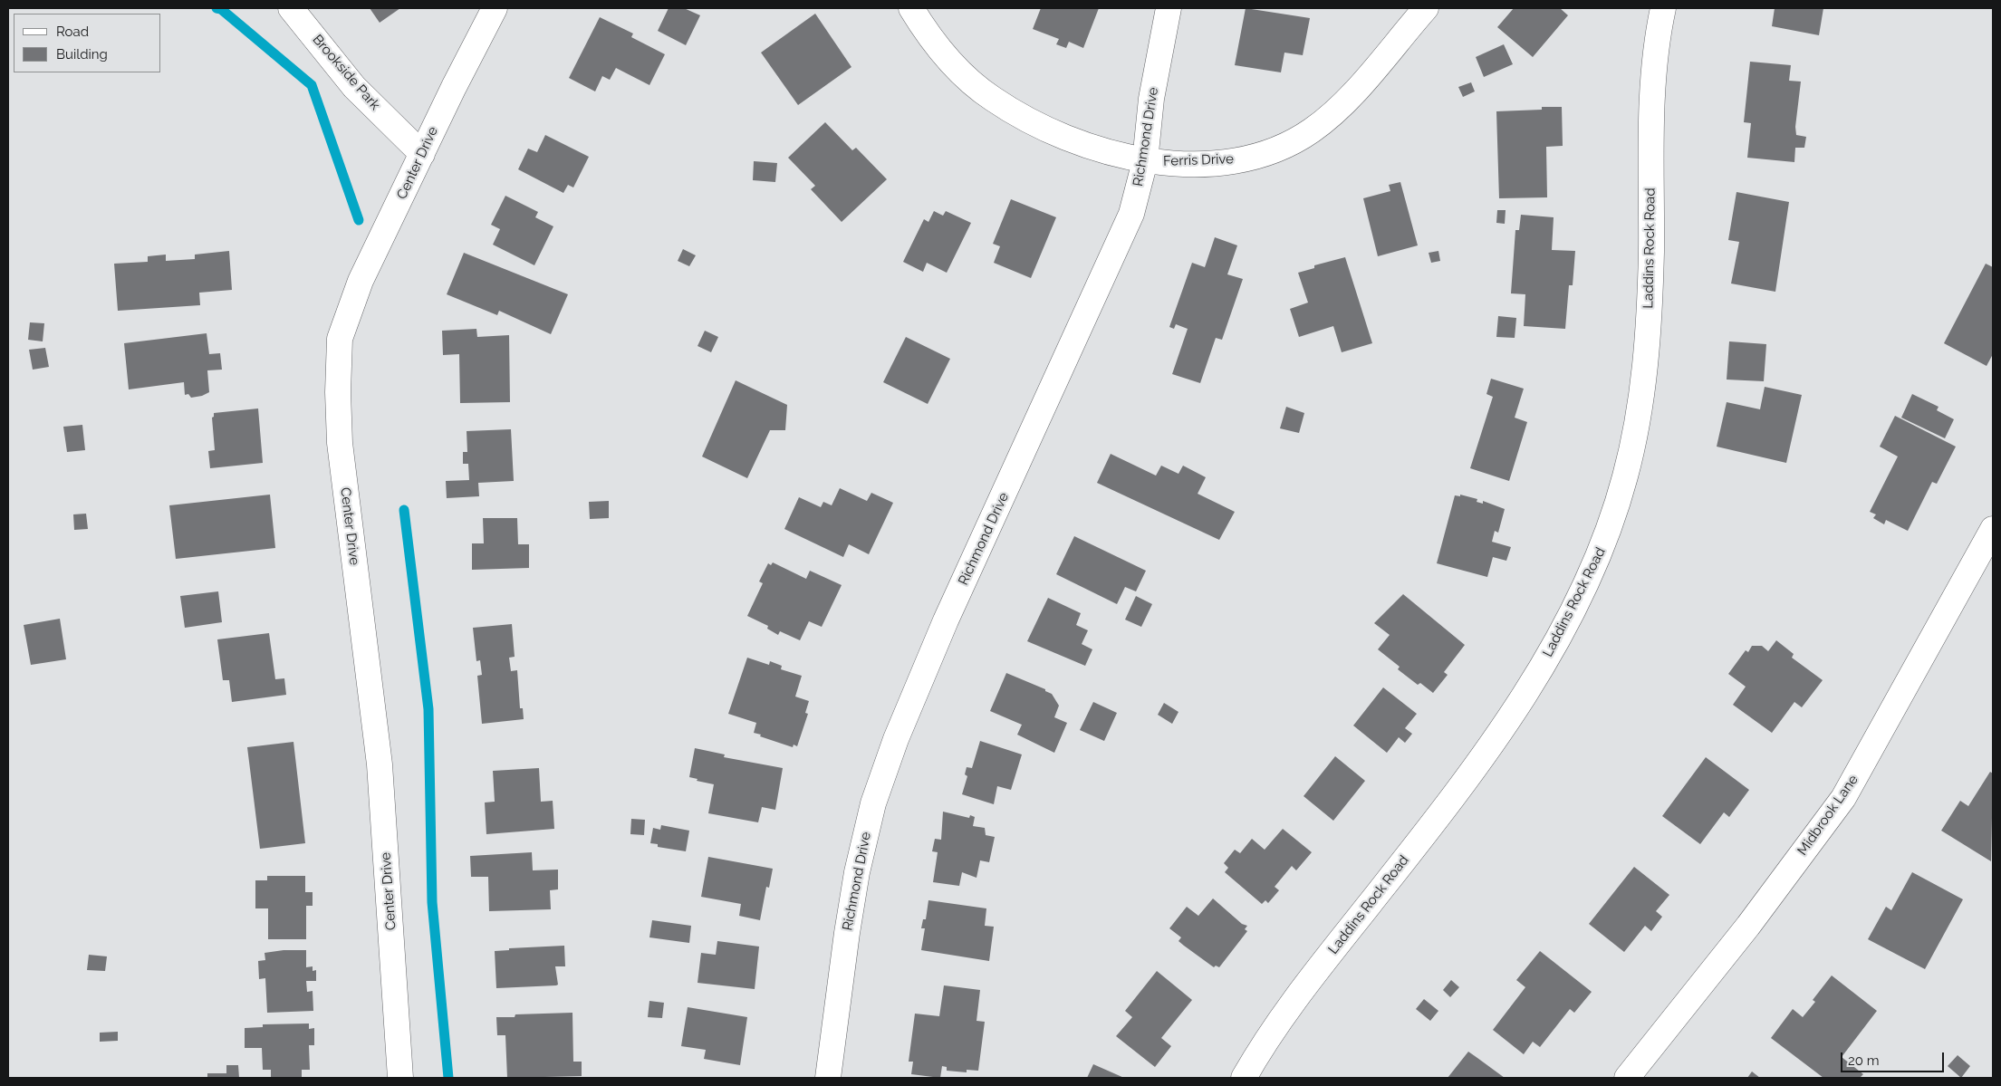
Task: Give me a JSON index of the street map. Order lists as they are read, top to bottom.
{
  "streets": {
    "street": [
      "Brookside Park",
      "Richmond Drive",
      "Ferris Drive",
      "Center Drive",
      "Laddins Rock Road",
      "Midbrook Lane"
    ]
  },
  "crossings": [
    ["Brookside Park", "Center Drive"],
    ["Richmond Drive", "Ferris Drive"]
  ],
  "legend": ["Road", "Building"],
  "scale_bar": "20 m"
}
